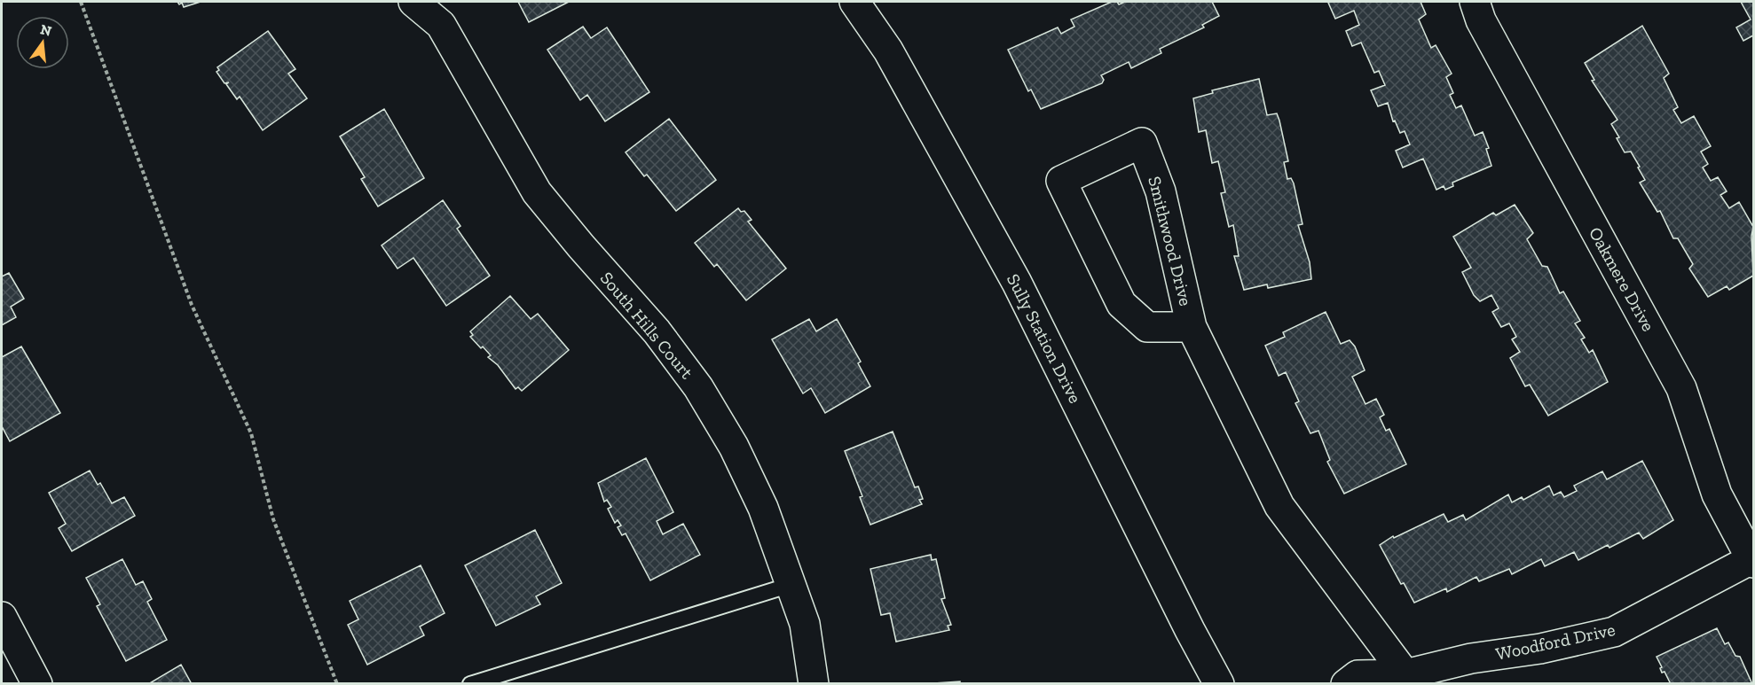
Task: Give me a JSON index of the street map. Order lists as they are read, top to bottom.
{
  "streets": {
    "street": [
      "Smithwood Drive",
      "Oakmere Drive",
      "South Hills Court",
      "Sully Station Drive",
      "Woodford Drive"
    ]
  },
  "crossings": [
    ["Smithwood Drive", "Woodford Drive"],
    ["Oakmere Drive", "Woodford Drive"]
  ],
  "north": "top"
}
